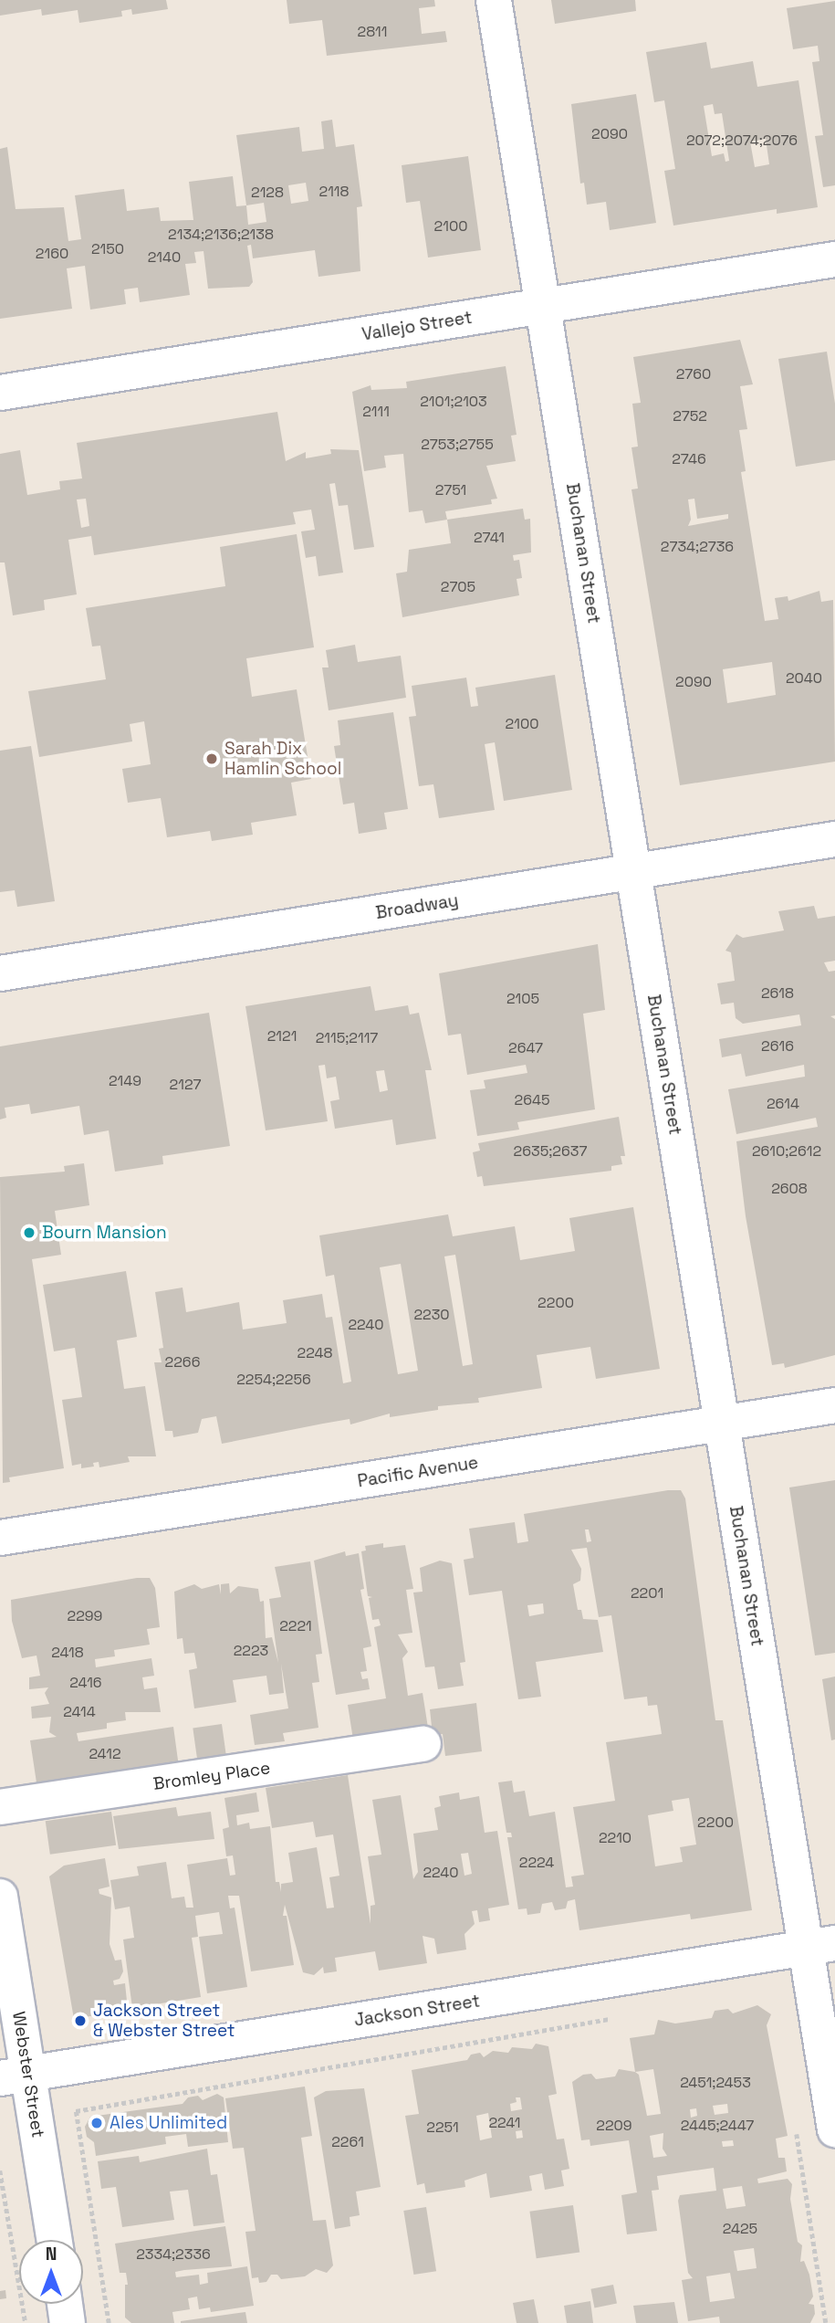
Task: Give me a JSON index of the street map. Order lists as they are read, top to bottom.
{
  "streets": {
    "street": [
      "Vallejo Street",
      "Buchanan Street",
      "Broadway",
      "Pacific Avenue",
      "Bromley Place",
      "Jackson Street",
      "Webster Street"
    ]
  },
  "crossings": [
    ["Vallejo Street", "Buchanan Street"],
    ["Buchanan Street", "Broadway"],
    ["Buchanan Street", "Pacific Avenue"],
    ["Buchanan Street", "Jackson Street"],
    ["Jackson Street", "Webster Street"]
  ],
  "places": [
    "Sarah Dix Hamlin School",
    "Bourn Mansion",
    "Jackson Street & Webster Street",
    "Ales Unlimited"
  ],
  "house_numbers": [
    "2811",
    "2090",
    "2072;2074;2076",
    "2118",
    "2128",
    "2100",
    "2134;2136;2138",
    "2150",
    "2160",
    "2140",
    "2760",
    "2101;2103",
    "2111",
    "2752",
    "2753;2755",
    "2746",
    "2751",
    "2741",
    "2734;2736",
    "2705",
    "2040",
    "2090",
    "2100",
    "2618",
    "2105",
    "2121",
    "2115;2117",
    "2616",
    "2647",
    "2149",
    "2127",
    "2645",
    "2614",
    "2635;2637",
    "2610;2612",
    "2608",
    "2200",
    "2230",
    "2240",
    "2248",
    "2266",
    "2254;2256",
    "2201",
    "2299",
    "2221",
    "2223",
    "2418",
    "2416",
    "2414",
    "2412",
    "2200",
    "2210",
    "2224",
    "2240",
    "2451;2453",
    "2241",
    "2209",
    "2445;2447",
    "2251",
    "2261",
    "2425",
    "2334;2336"
  ],
  "north": "top"
}
